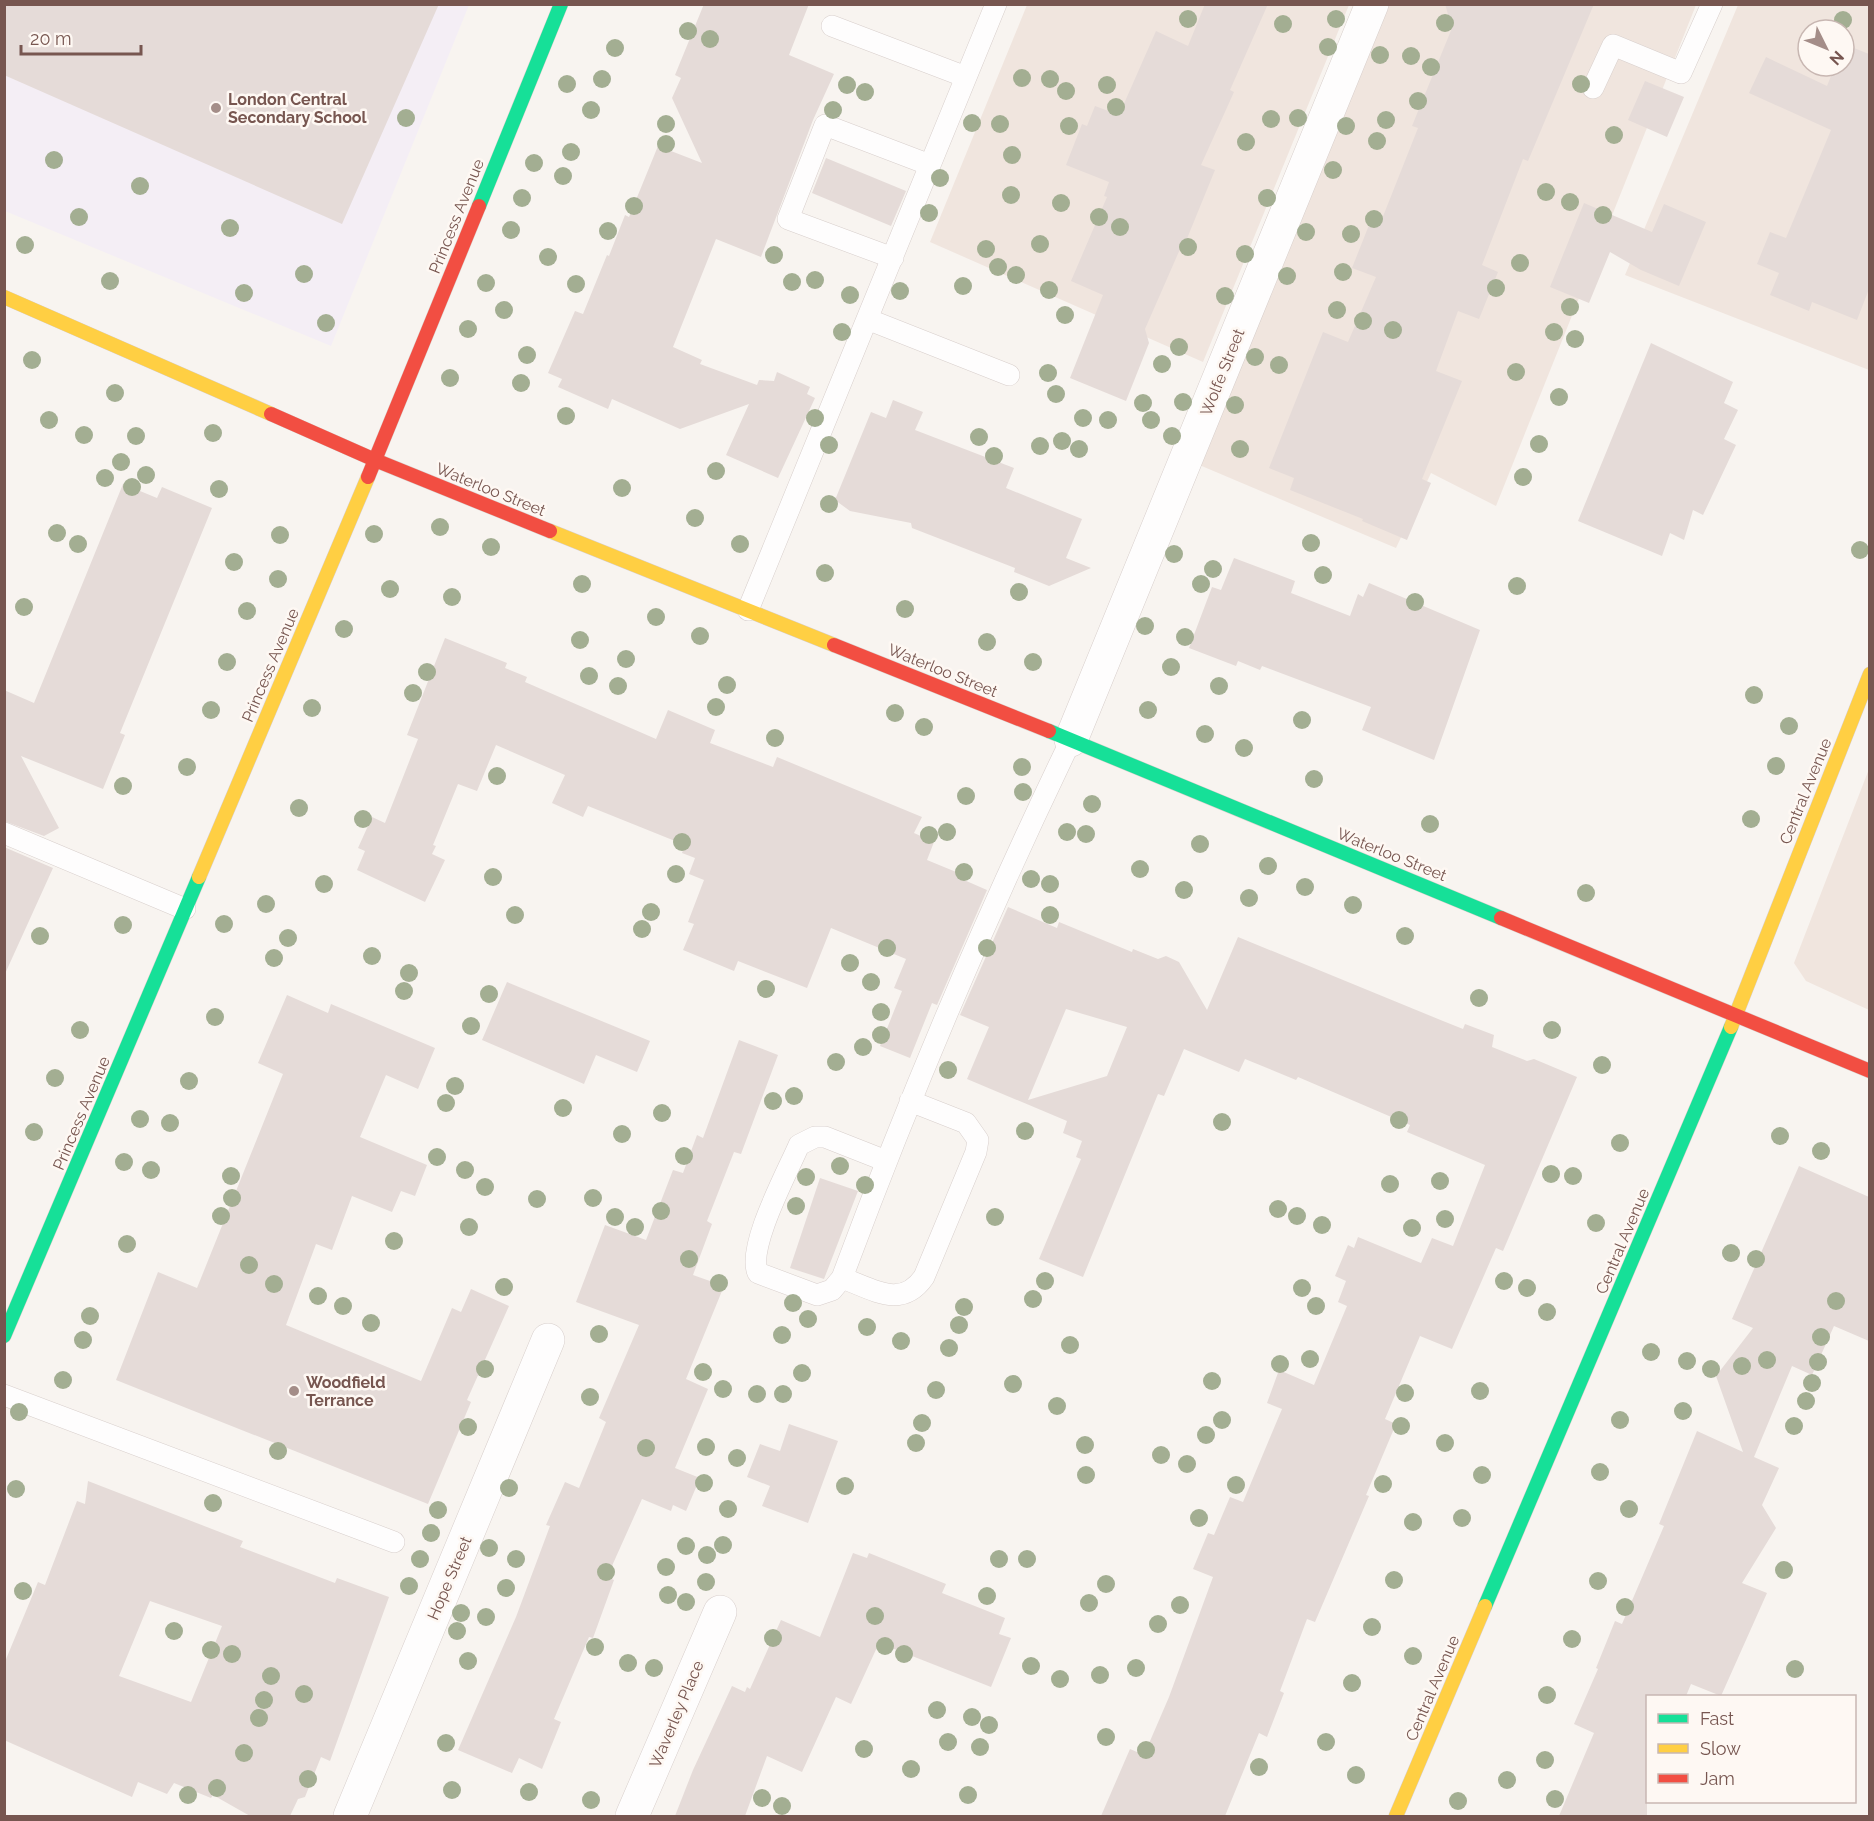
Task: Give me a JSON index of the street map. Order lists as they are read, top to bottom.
{
  "streets": {
    "street": [
      "Princess Avenue",
      "Wolfe Street",
      "Waterloo Street",
      "Central Avenue",
      "Hope Street",
      "Waverley Place"
    ]
  },
  "crossings": [
    ["Princess Avenue", "Waterloo Street"],
    ["Wolfe Street", "Waterloo Street"],
    ["Waterloo Street", "Central Avenue"]
  ],
  "places": ["London Central Secondary School", "Woodfield Terrance"],
  "legend": ["Fast", "Slow", "Jam"],
  "scale_bar": "20 m",
  "north": "bottom right"
}
